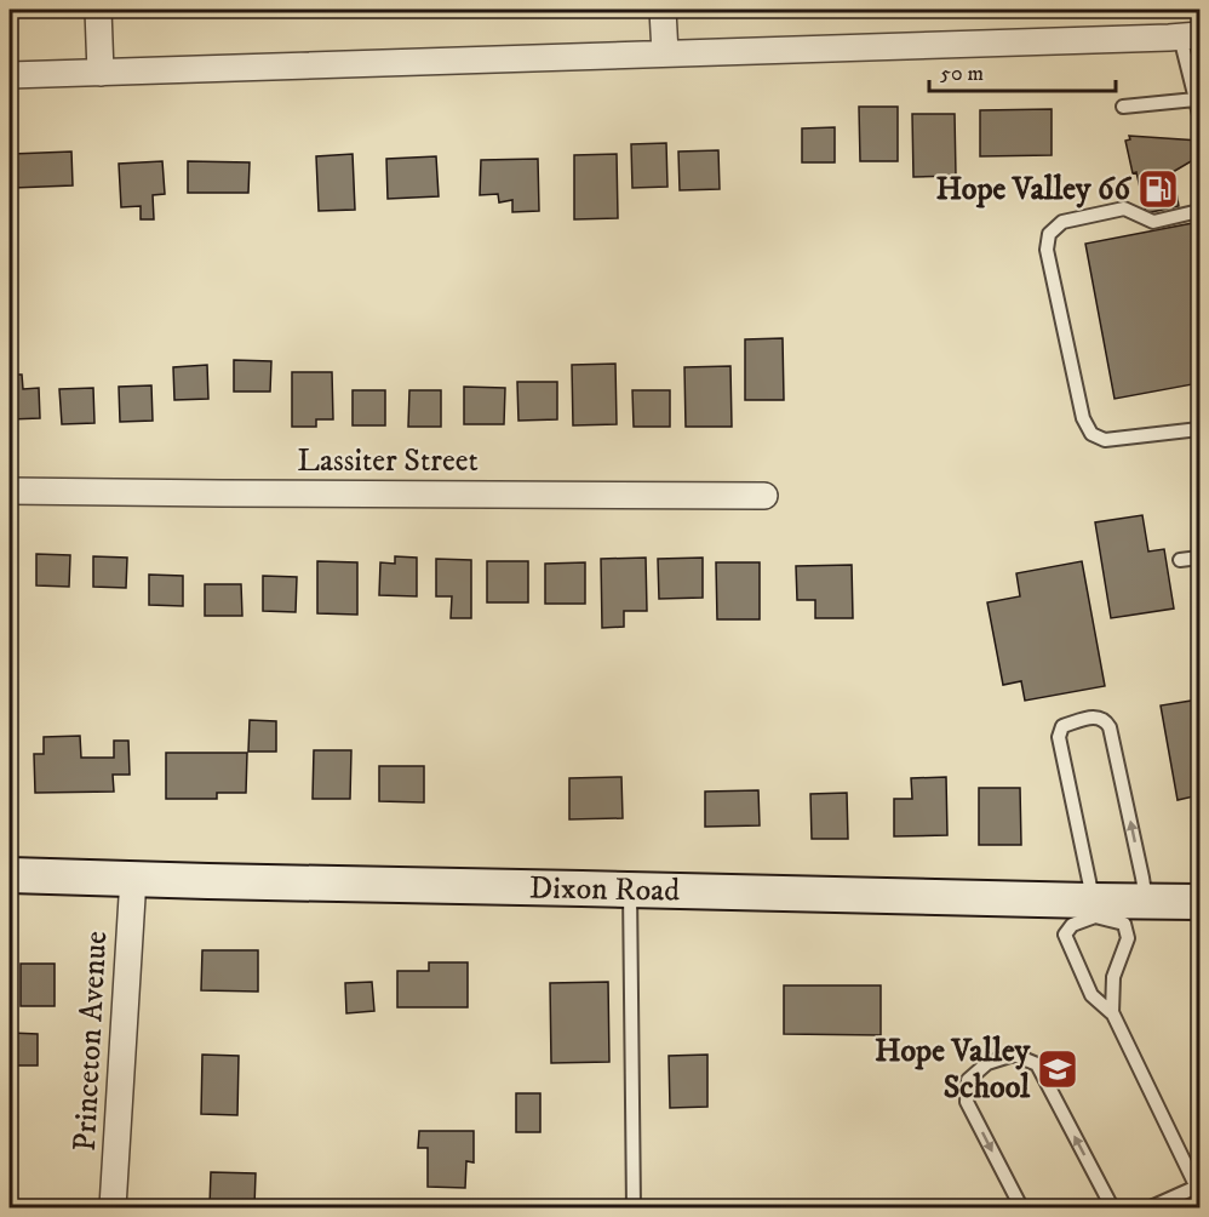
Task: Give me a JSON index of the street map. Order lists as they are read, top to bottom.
{
  "streets": {
    "street": ["Lassiter Street", "Dixon Road", "Princeton Avenue"]
  },
  "crossings": [
    ["Dixon Road", "Princeton Avenue"]
  ],
  "places": {
    "fuel station": ["Hope Valley 66"],
    "school or university": ["Hope Valley School"]
  },
  "scale_bar": "50 m"
}
